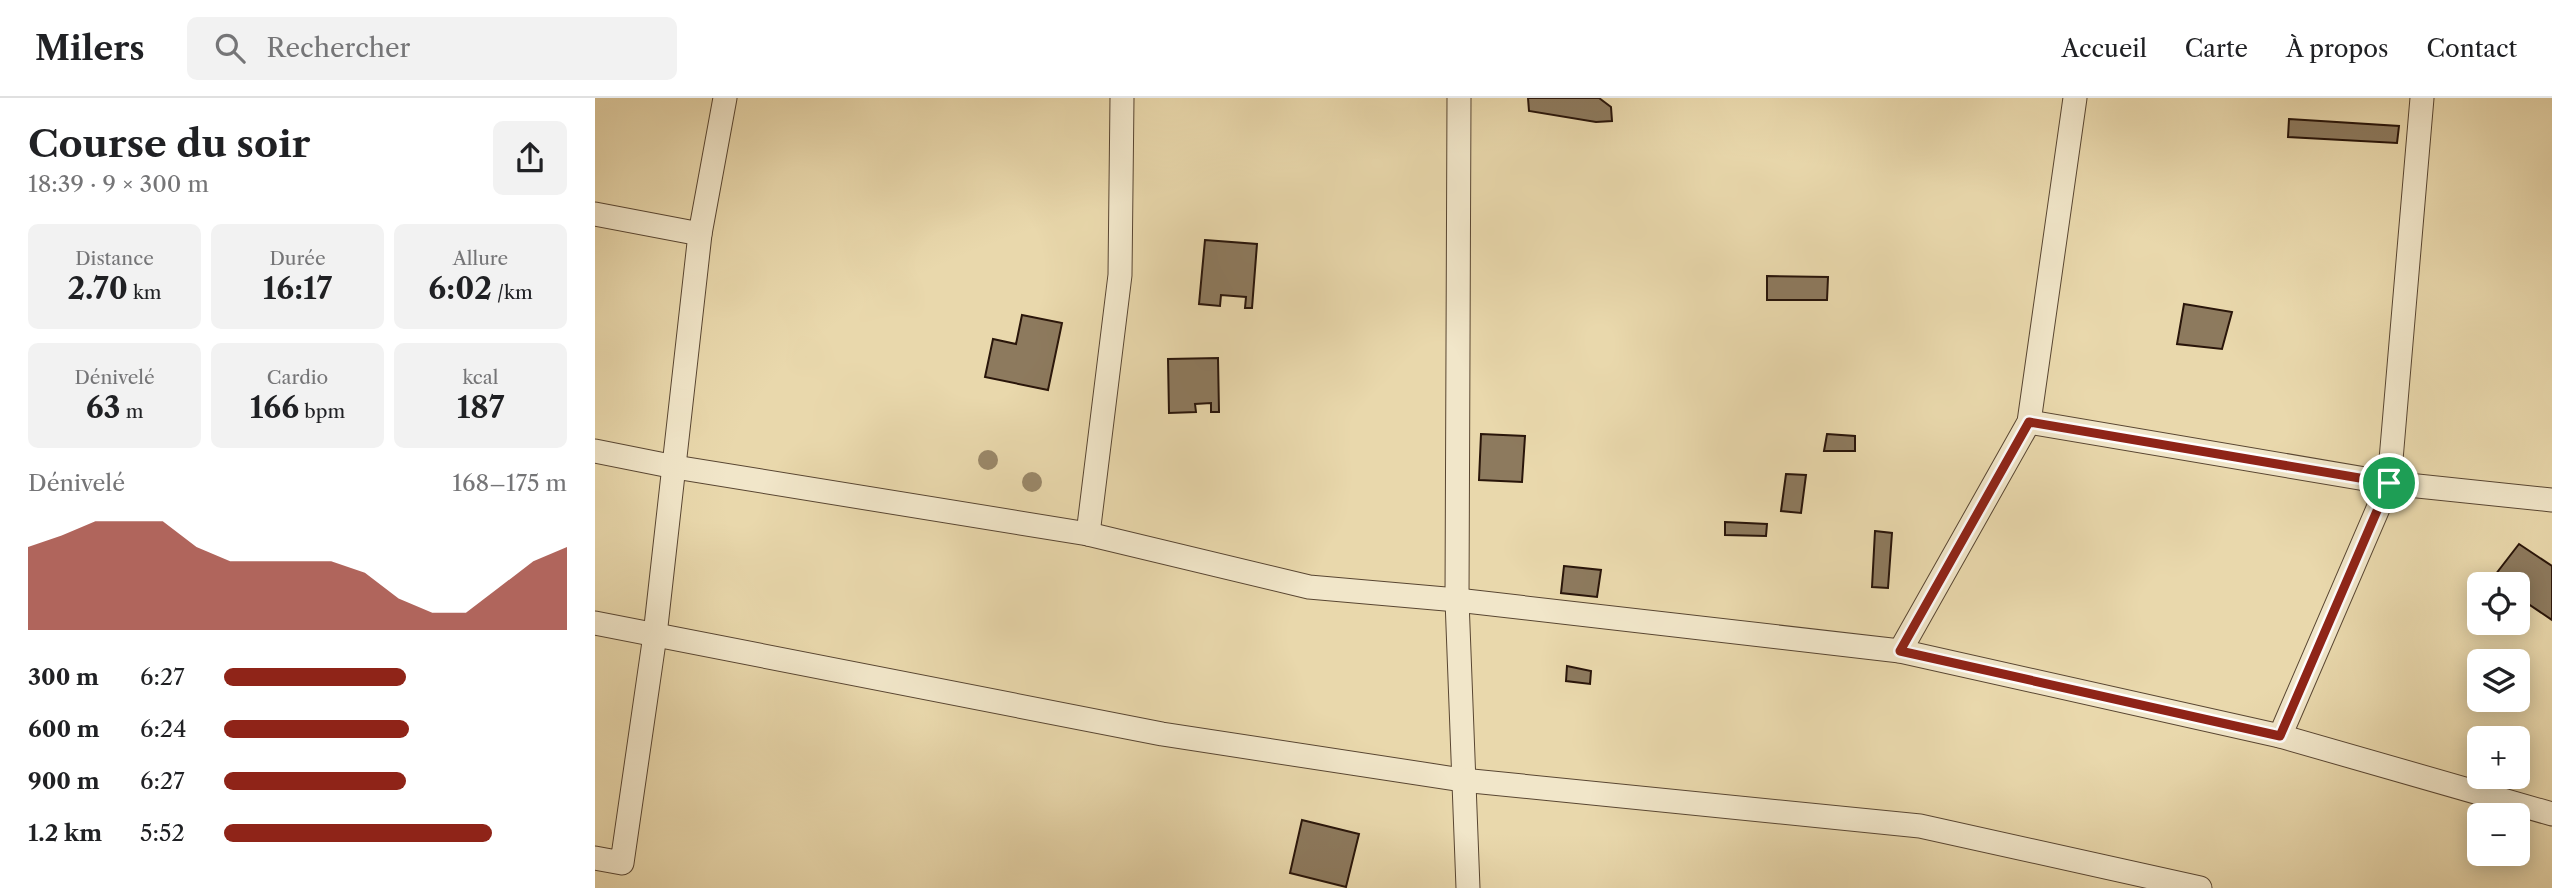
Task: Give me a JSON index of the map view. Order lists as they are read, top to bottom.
{
  "page": {
    "header": "Milers",
    "search": "Rechercher",
    "nav": [
      "Accueil",
      "Carte",
      "À propos",
      "Contact"
    ],
    "heading": ["Course du soir", "18:39 · 9 × 300 m"],
    "stats": [
      ["Distance", "2.70 km"],
      ["Durée", "16:17"],
      ["Allure", "6:02 /km"],
      ["Dénivelé", "63 m"],
      ["Cardio", "166 bpm"],
      ["kcal", "187"]
    ],
    "chart": ["Dénivelé", "168–175 m"],
    "map_buttons": ["+", "−"],
    "list": [
      {
        "name": "300 m",
        "note": "6:27"
      },
      {
        "name": "600 m",
        "note": "6:24"
      },
      {
        "name": "900 m",
        "note": "6:27"
      },
      {
        "name": "1.2 km",
        "note": "5:52"
      }
    ]
  }
}
